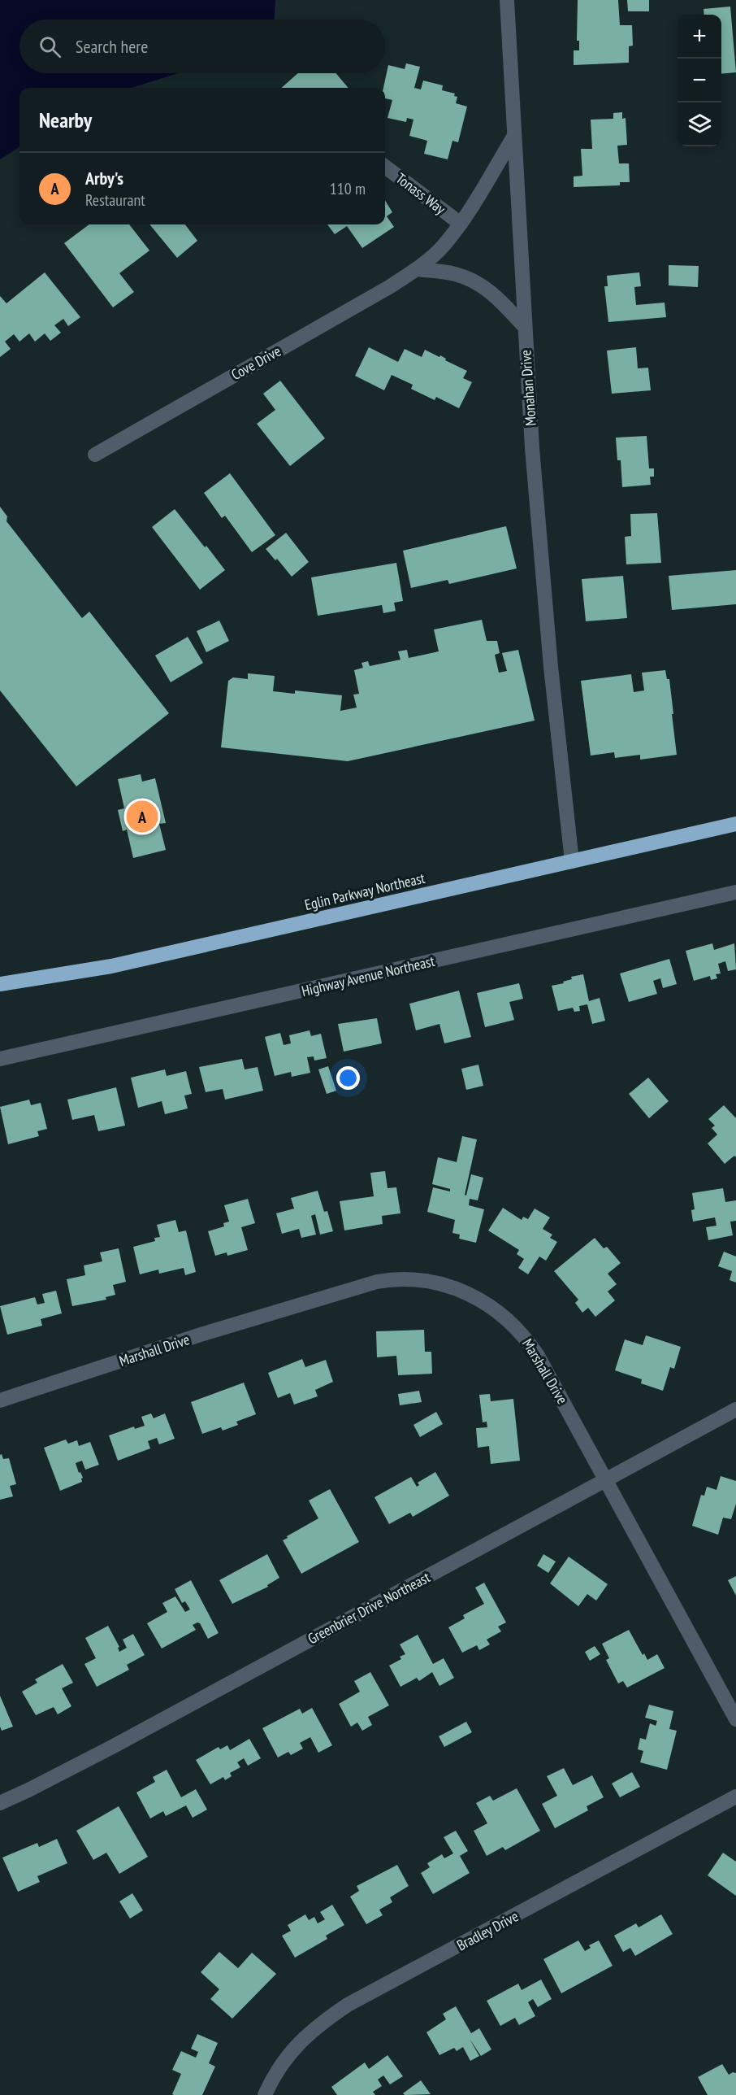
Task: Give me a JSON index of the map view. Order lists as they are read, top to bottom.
{
  "streets": {
    "highway": ["Eglin Parkway Northeast"],
    "street": [
      "Tonass Way",
      "Cove Drive",
      "Monahan Drive",
      "Highway Avenue Northeast",
      "Marshall Drive",
      "Greenbrier Drive Northeast",
      "Bradley Drive"
    ]
  },
  "crossings": [
    ["Tonass Way", "Cove Drive"],
    ["Cove Drive", "Monahan Drive"],
    ["Monahan Drive", "Eglin Parkway Northeast"],
    ["Marshall Drive", "Greenbrier Drive Northeast"]
  ],
  "page": {
    "map_buttons": ["+", "−"],
    "search": "Search here",
    "heading": "Nearby",
    "list": [
      {
        "mark": "A",
        "name": "Arby's",
        "note": "Restaurant",
        "value": "110 m"
      }
    ],
    "pins": "A"
  }
}
